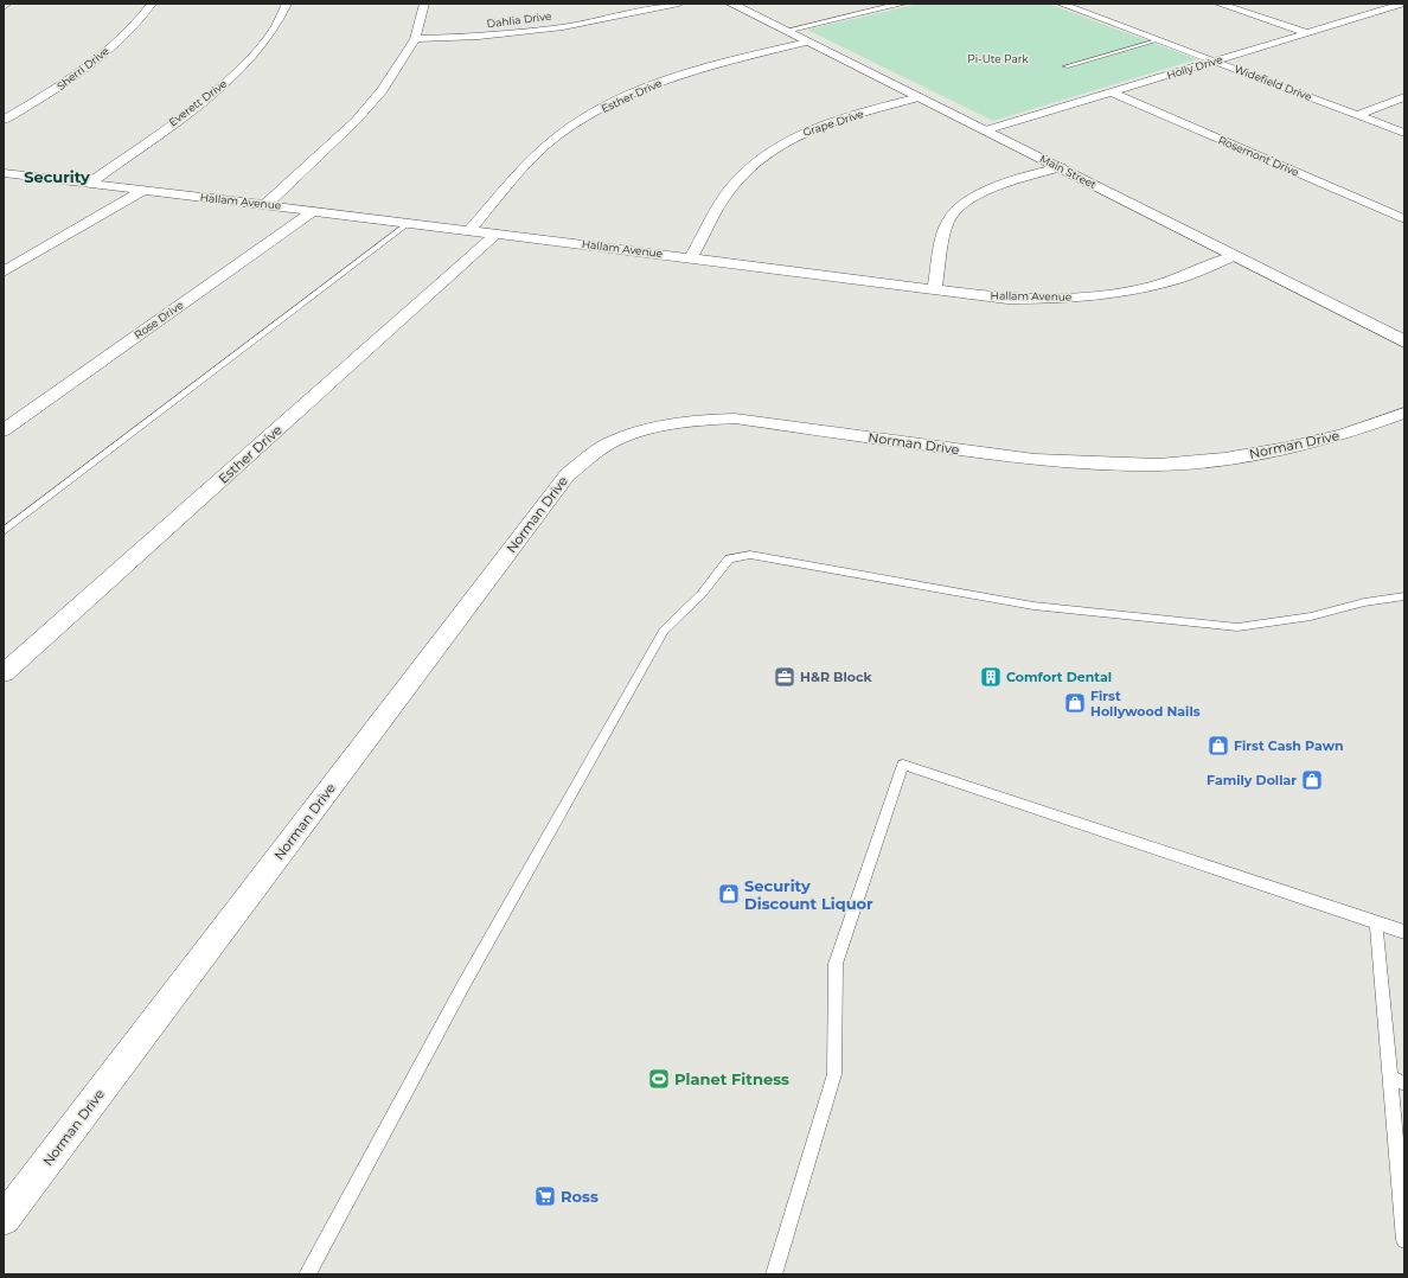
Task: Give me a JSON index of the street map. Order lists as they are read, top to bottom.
{
  "streets": {
    "main road": ["Main Street"],
    "street": [
      "Dahlia Drive",
      "Holly Drive",
      "Sherri Drive",
      "Widefield Drive",
      "Esther Drive",
      "Everett Drive",
      "Grape Drive",
      "Rosemont Drive",
      "Hallam Avenue",
      "Rose Drive",
      "Norman Drive"
    ]
  },
  "crossings": [
    ["Holly Drive", "Widefield Drive"],
    ["Holly Drive", "Rosemont Drive"],
    ["Holly Drive", "Main Street"],
    ["Esther Drive", "Main Street"],
    ["Esther Drive", "Hallam Avenue"],
    ["Everett Drive", "Hallam Avenue"],
    ["Grape Drive", "Main Street"],
    ["Grape Drive", "Hallam Avenue"],
    ["Main Street", "Hallam Avenue"],
    ["Hallam Avenue", "Rose Drive"]
  ],
  "districts": ["Security"],
  "parks": ["Pi-Ute Park"],
  "places": {
    "office": ["H&R Block"],
    "building": ["Comfort Dental"],
    "shop": [
      "First Hollywood Nails",
      "First Cash Pawn",
      "Family Dollar",
      "Security Discount Liquor"
    ],
    "sports": ["Planet Fitness"],
    "supermarket": ["Ross"]
  }
}
